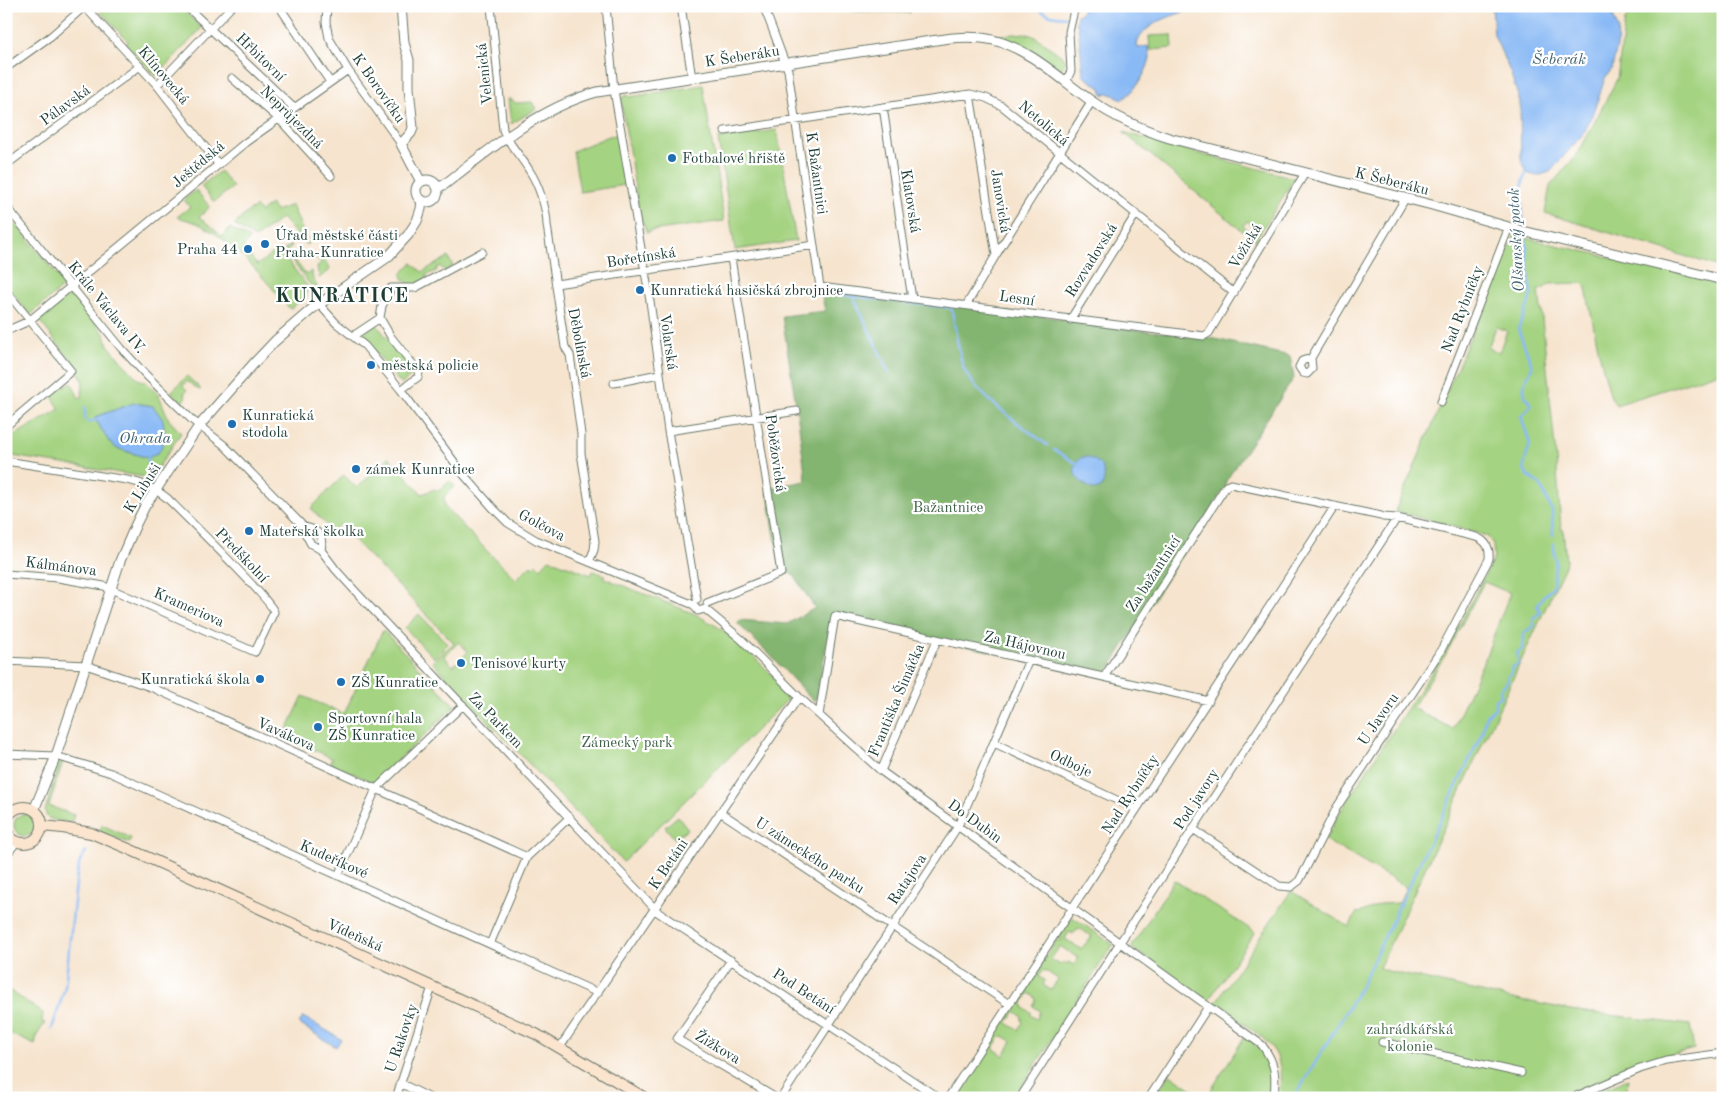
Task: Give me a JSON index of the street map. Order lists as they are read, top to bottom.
{
  "streets": {
    "main road": ["Vídeňská"],
    "street": [
      "K Šeberáku",
      "Hřbitovní",
      "Velenická",
      "Klínovecká",
      "K Borovíčku",
      "Pálavská",
      "Neprůjezdná",
      "Netolická",
      "Ještědská",
      "K Bažantnici",
      "Klatovská",
      "Janovická",
      "Vožická",
      "Bořetínská",
      "Rozvadovská",
      "Lesní",
      "Krále Václava IV.",
      "Nad Rybníčky",
      "Volarská",
      "Děbolínská",
      "Poběžovická",
      "K Libuši",
      "Golčova",
      "Předškolní",
      "Kálmánova",
      "Za bažantnicí",
      "Krameriova",
      "Za Hájovnou",
      "Františka Šimáčka",
      "U Javoru",
      "Za Parkem",
      "Vavákova",
      "Odboje",
      "Pod javory",
      "Do Dubin",
      "U zámeckého parku",
      "Kudeříkové",
      "K Betáni",
      "Ratajova",
      "Pod Betání",
      "U Rakovky",
      "Žižkova"
    ]
  },
  "crossings": [
    ["K Šeberáku", "Velenická"],
    ["K Šeberáku", "K Borovíčku"],
    ["K Šeberáku", "K Bažantnici"],
    ["K Šeberáku", "Vožická"],
    ["K Šeberáku", "Nad Rybníčky"],
    ["K Šeberáku", "Volarská"],
    ["K Šeberáku", "Děbolínská"],
    ["K Šeberáku", "K Libuši"],
    ["Hřbitovní", "Ještědská"],
    ["Velenická", "Děbolínská"],
    ["Klínovecká", "Pálavská"],
    ["Klínovecká", "Ještědská"],
    ["K Borovíčku", "Ještědská"],
    ["K Borovíčku", "K Libuši"],
    ["Neprůjezdná", "Ještědská"],
    ["Netolická", "K Bažantnici"],
    ["Netolická", "Klatovská"],
    ["Netolická", "Janovická"],
    ["Netolická", "Vožická"],
    ["Netolická", "Rozvadovská"],
    ["Ještědská", "Krále Václava IV."],
    ["K Bažantnici", "Bořetínská"],
    ["K Bažantnici", "Lesní"],
    ["Klatovská", "Lesní"],
    ["Janovická", "Lesní"],
    ["Vožická", "Lesní"],
    ["Bořetínská", "Volarská"],
    ["Bořetínská", "Děbolínská"],
    ["Bořetínská", "Poběžovická"],
    ["Rozvadovská", "Lesní"],
    ["Krále Václava IV.", "K Libuši"],
    ["Krále Václava IV.", "Za Parkem"],
    ["Nad Rybníčky", "Za Hájovnou"],
    ["Nad Rybníčky", "U Javoru"],
    ["Nad Rybníčky", "Odboje"],
    ["Nad Rybníčky", "Do Dubin"],
    ["Nad Rybníčky", "U zámeckého parku"],
    ["Volarská", "Golčova"],
    ["Děbolínská", "Golčova"],
    ["K Libuši", "Předškolní"],
    ["K Libuši", "Kálmánova"],
    ["K Libuši", "Krameriova"],
    ["K Libuši", "Za Parkem"],
    ["K Libuši", "Vavákova"],
    ["K Libuši", "Kudeříkové"],
    ["K Libuši", "Vídeňská"],
    ["Předškolní", "Krameriova"],
    ["Kálmánova", "Krameriova"],
    ["Za bažantnicí", "Za Hájovnou"],
    ["Za bažantnicí", "U Javoru"],
    ["Za Hájovnou", "Františka Šimáčka"],
    ["Za Hájovnou", "Do Dubin"],
    ["Za Hájovnou", "Ratajova"],
    ["Františka Šimáčka", "Do Dubin"],
    ["U Javoru", "Pod javory"],
    ["Za Parkem", "K Betáni"],
    ["Za Parkem", "Pod Betání"],
    ["Odboje", "Ratajova"],
    ["Pod javory", "Do Dubin"],
    ["Do Dubin", "K Betáni"],
    ["Do Dubin", "Ratajova"],
    ["U zámeckého parku", "K Betáni"],
    ["U zámeckého parku", "Ratajova"],
    ["Kudeříkové", "K Betáni"],
    ["K Betáni", "Vídeňská"],
    ["K Betáni", "Pod Betání"],
    ["Ratajova", "Pod Betání"],
    ["Vídeňská", "U Rakovky"],
    ["Pod Betání", "Žižkova"]
  ],
  "districts": ["KUNRATICE"],
  "water": ["Šeberák", "Olšanský potok", "Ohrada"],
  "parks": ["Bažantnice", "Zámecký park", "zahrádkářská kolonie"],
  "places": [
    "Fotbalové hřiště",
    "Úřad městské části Praha-Kunratice",
    "Praha 44",
    "Kunratická hasičská zbrojnice",
    "městská policie",
    "Kunratická stodola",
    "zámek Kunratice",
    "Mateřská školka",
    "Tenisové kurty",
    "Kunratická škola",
    "ZŠ Kunratice",
    "Sportovní hala ZŠ Kunratice"
  ]
}
